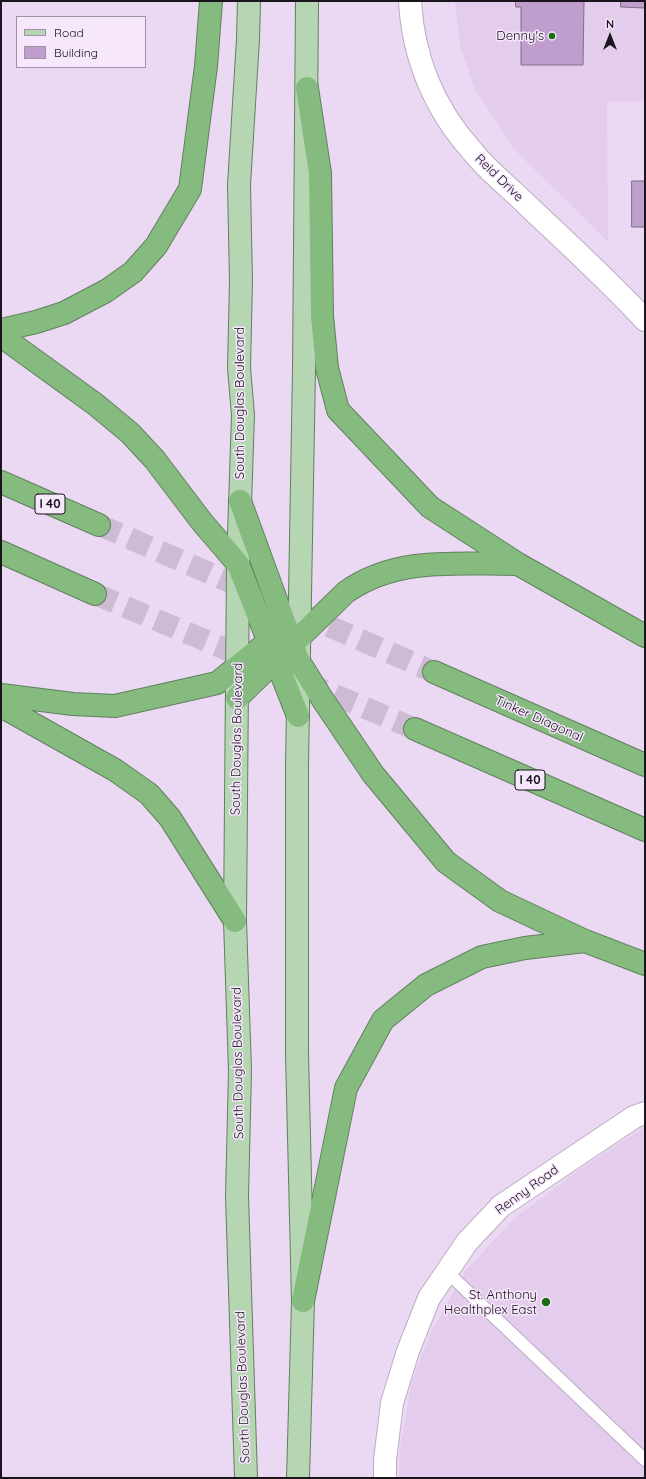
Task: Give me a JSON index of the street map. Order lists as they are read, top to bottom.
{
  "streets": {
    "highway": ["I 40", "Tinker Diagonal"],
    "main road": ["South Douglas Boulevard"],
    "street": ["Reid Drive", "Renny Road"]
  },
  "places": ["Denny's", "St. Anthony Healthplex East"],
  "legend": ["Road", "Building"],
  "north": "top"
}
